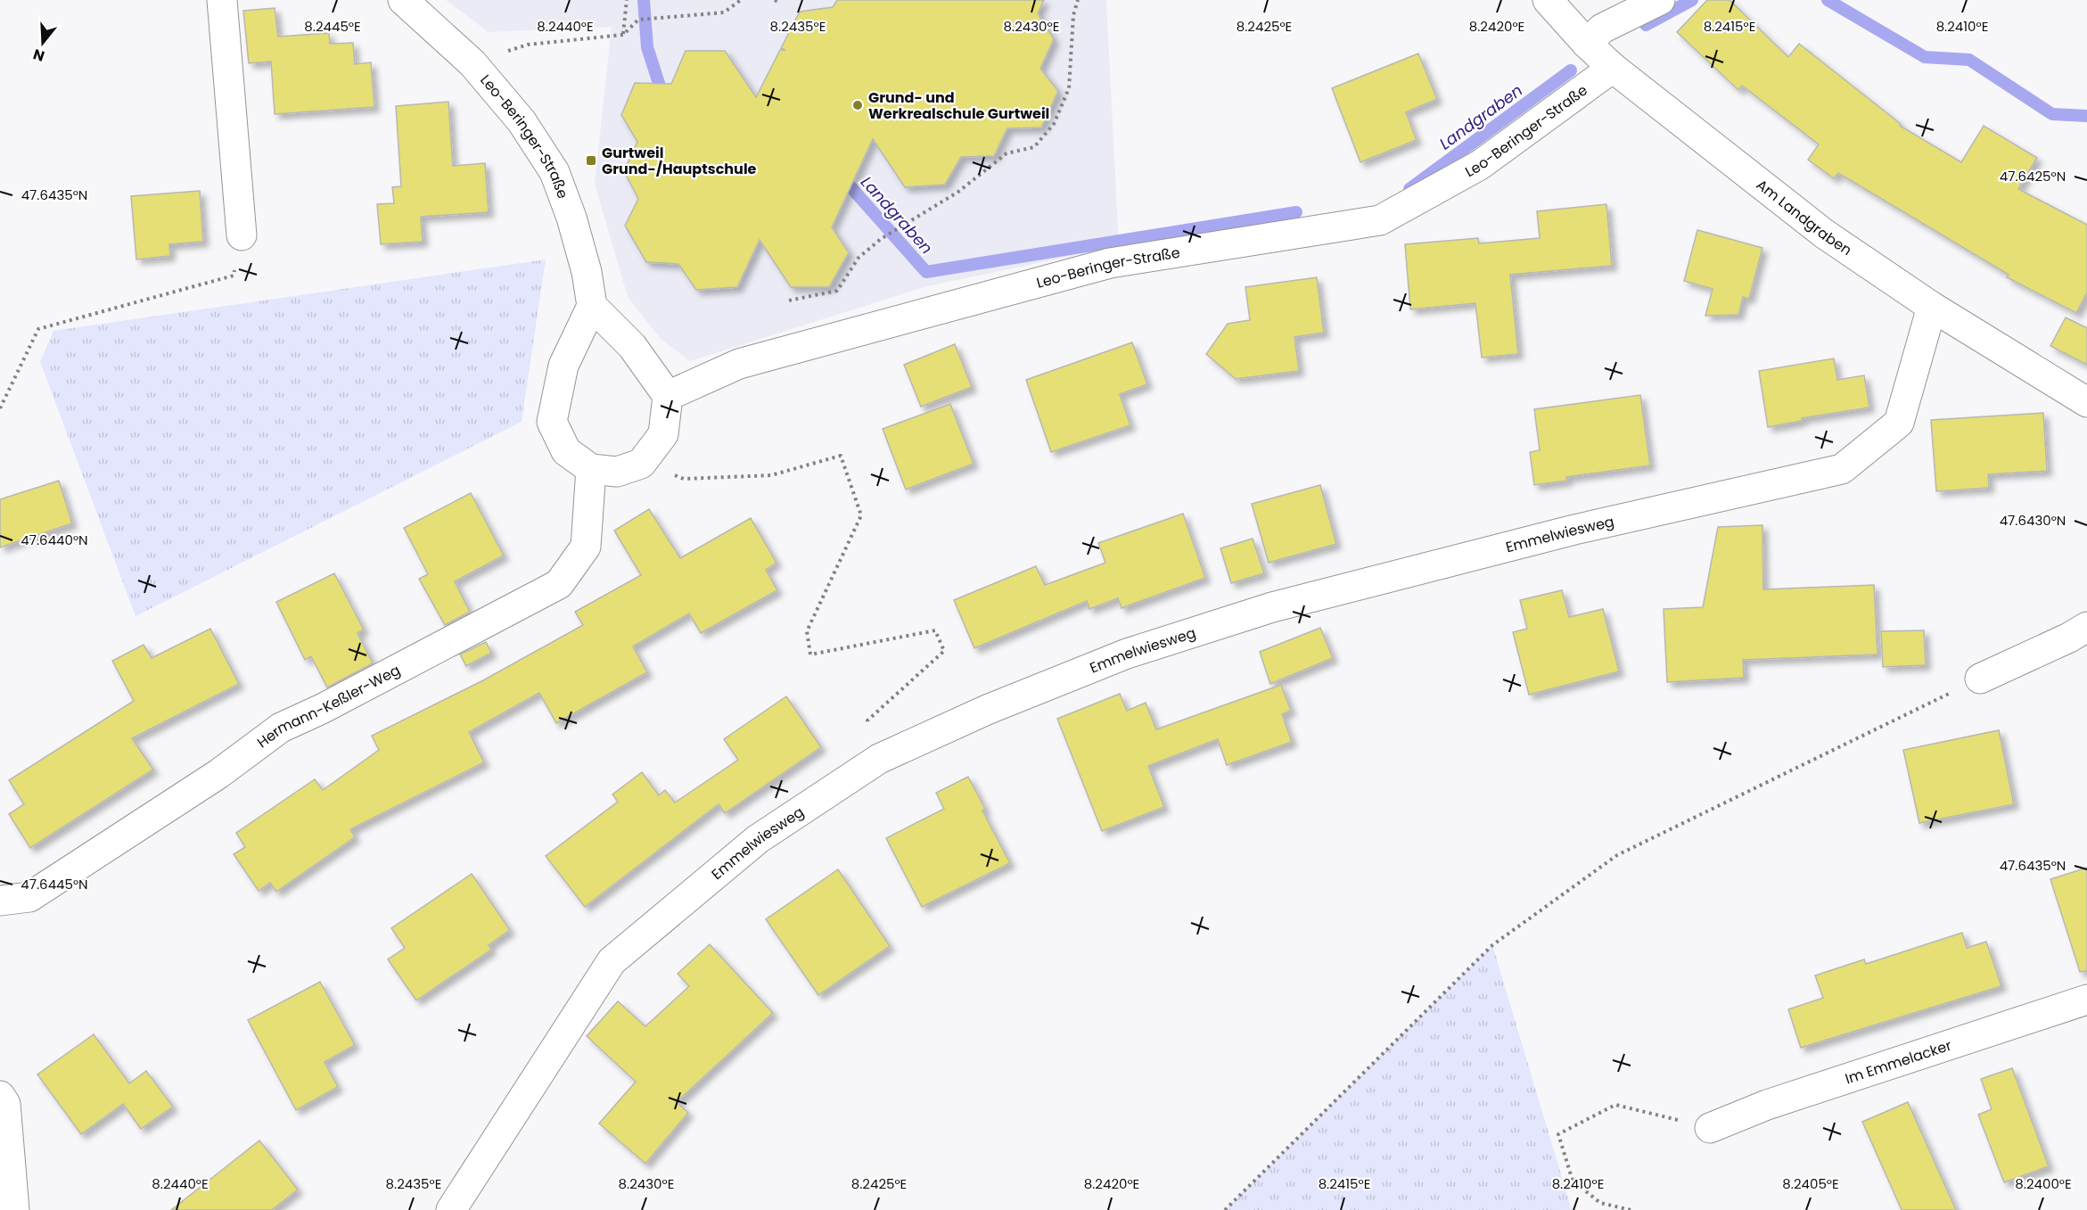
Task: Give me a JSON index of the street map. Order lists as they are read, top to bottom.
{
  "streets": {
    "street": [
      "Leo-Beringer-Straße",
      "Am Landgraben",
      "Emmelwiesweg",
      "Hermann-Keßler-Weg",
      "Im Emmelacker"
    ]
  },
  "crossings": [
    ["Leo-Beringer-Straße", "Am Landgraben"],
    ["Am Landgraben", "Emmelwiesweg"]
  ],
  "water": ["Landgraben"],
  "places": {
    "other": ["Grund- und Werkrealschule Gurtweil"],
    "transit": ["Gurtweil Grund-/Hauptschule"]
  },
  "north": "bottom",
  "coordinates": [
    "8.2445°E",
    "8.2440°E",
    "8.2435°E",
    "8.2430°E",
    "8.2425°E",
    "8.2420°E",
    "8.2415°E",
    "8.2410°E",
    "47.6425°N",
    "47.6435°N",
    "47.6430°N",
    "47.6440°N",
    "47.6445°N",
    "8.2405°E",
    "8.2400°E"
  ]
}
